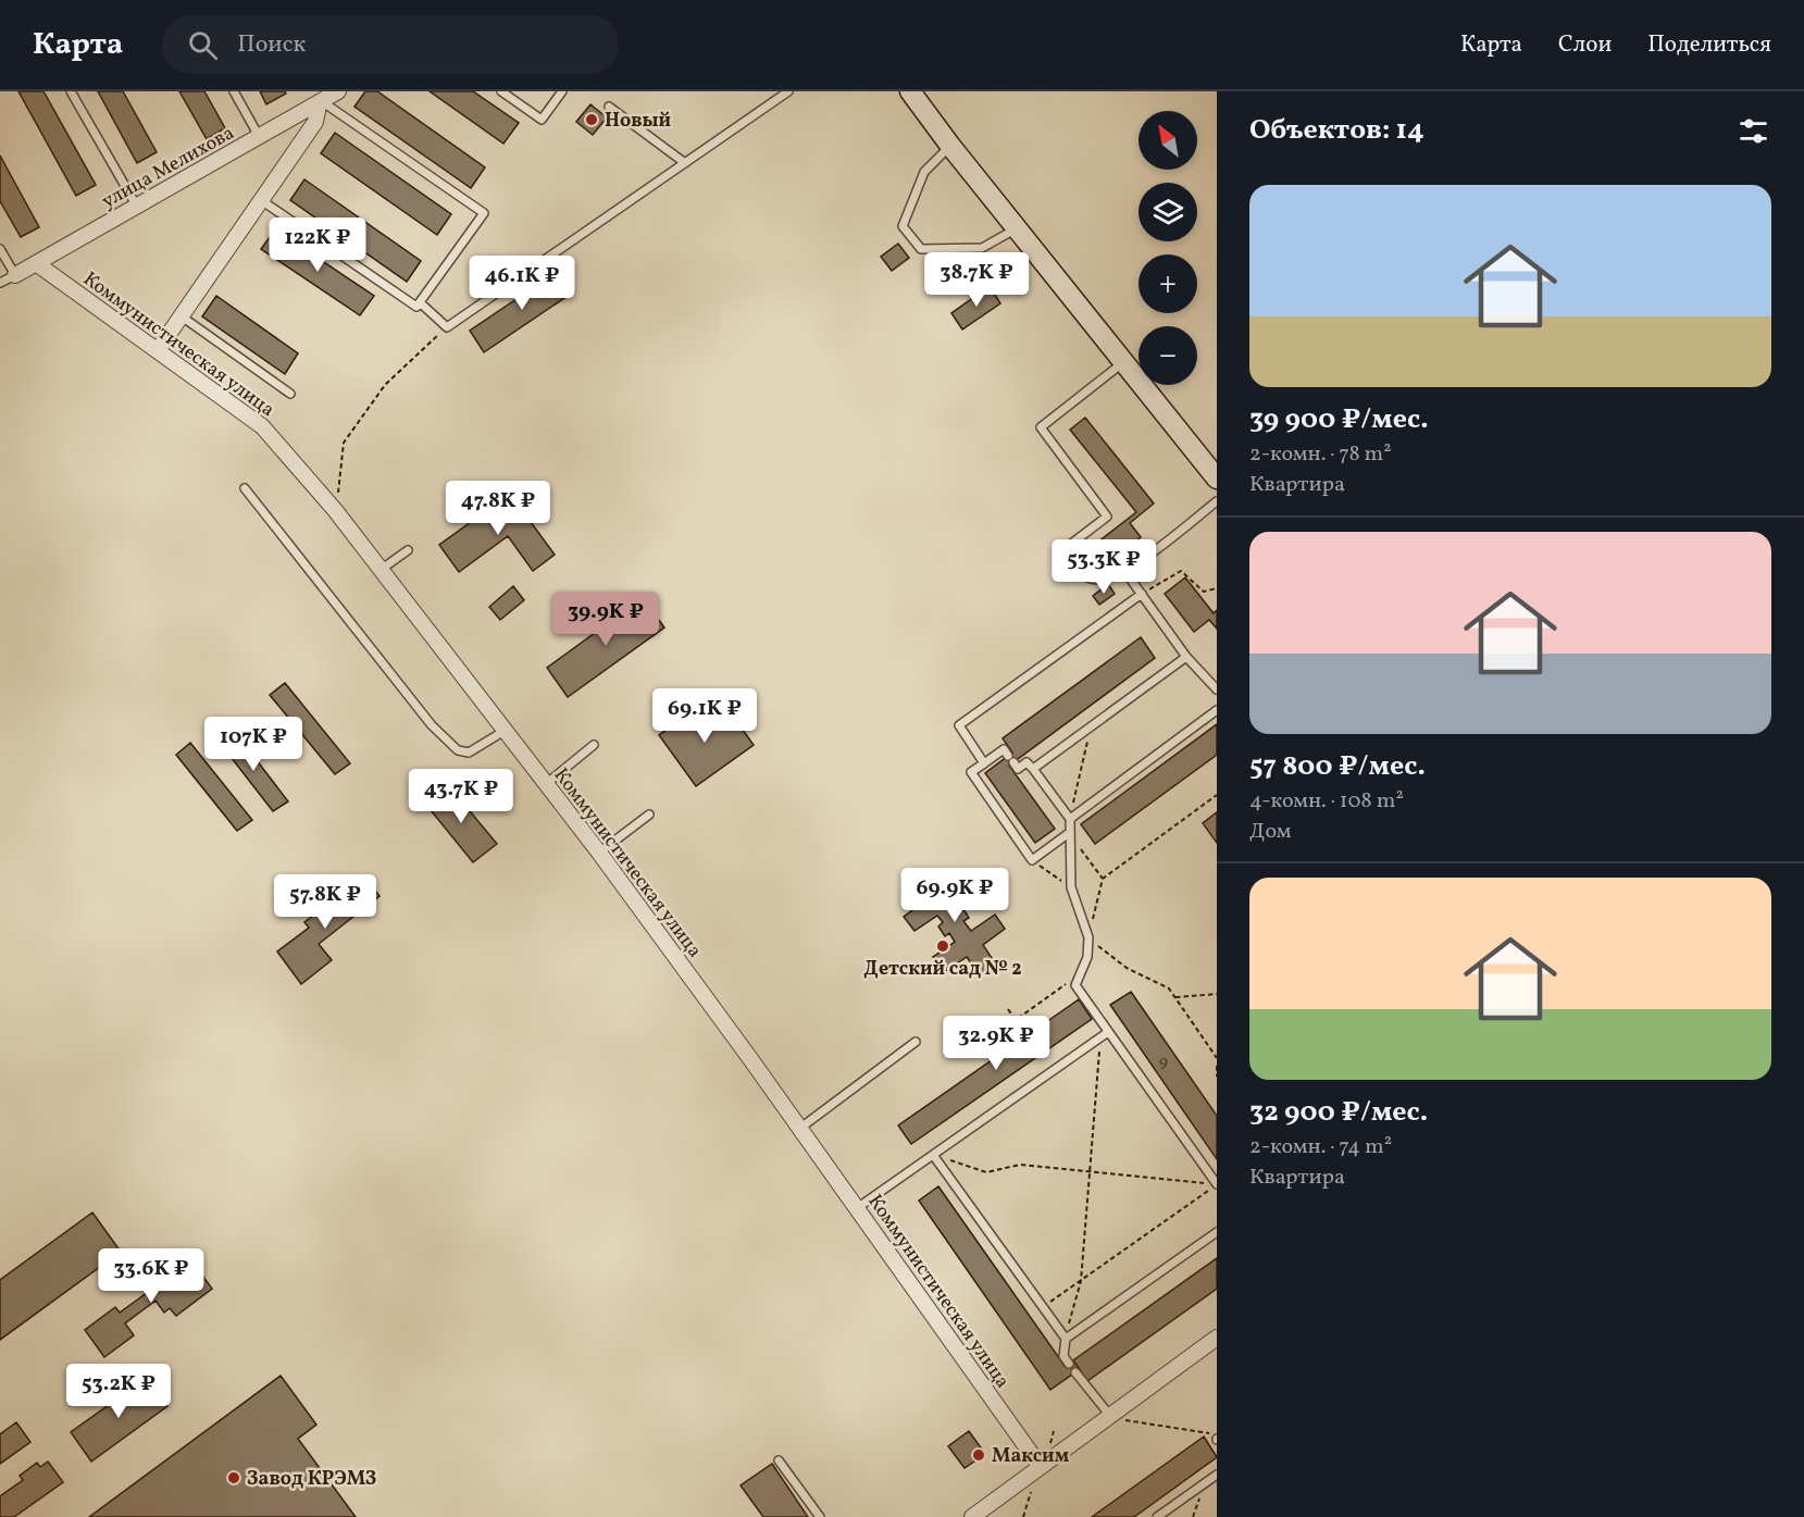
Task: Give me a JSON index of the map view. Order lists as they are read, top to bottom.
{
  "streets": {
    "street": ["улица Мелихова", "Коммунистическая улица"]
  },
  "crossings": [
    ["улица Мелихова", "Коммунистическая улица"]
  ],
  "places": [
    "Новый",
    "Детский сад № 2",
    "Максим",
    "Завод КРЭМЗ"
  ],
  "house_numbers": ["9"],
  "north": "top left",
  "page": {
    "header": "Карта",
    "search": "Поиск",
    "nav": ["Карта", "Слои", "Поделиться"],
    "heading": "Объектов: 14",
    "map_buttons": ["+", "−"],
    "list": [
      {
        "name": "39 900 ₽/мес.",
        "note": "2-комн. · 78 m² · Квартира"
      },
      {
        "name": "57 800 ₽/мес.",
        "note": "4-комн. · 108 m² · Дом"
      },
      {
        "name": "32 900 ₽/мес.",
        "note": "2-комн. · 74 m² · Квартира"
      }
    ],
    "price": [
      "122K ₽",
      "38.7K ₽",
      "46.1K ₽",
      "47.8K ₽",
      "53.3K ₽",
      "39.9K ₽",
      "69.1K ₽",
      "107K ₽",
      "43.7K ₽",
      "69.9K ₽",
      "57.8K ₽",
      "32.9K ₽",
      "33.6K ₽",
      "53.2K ₽"
    ]
  }
}
